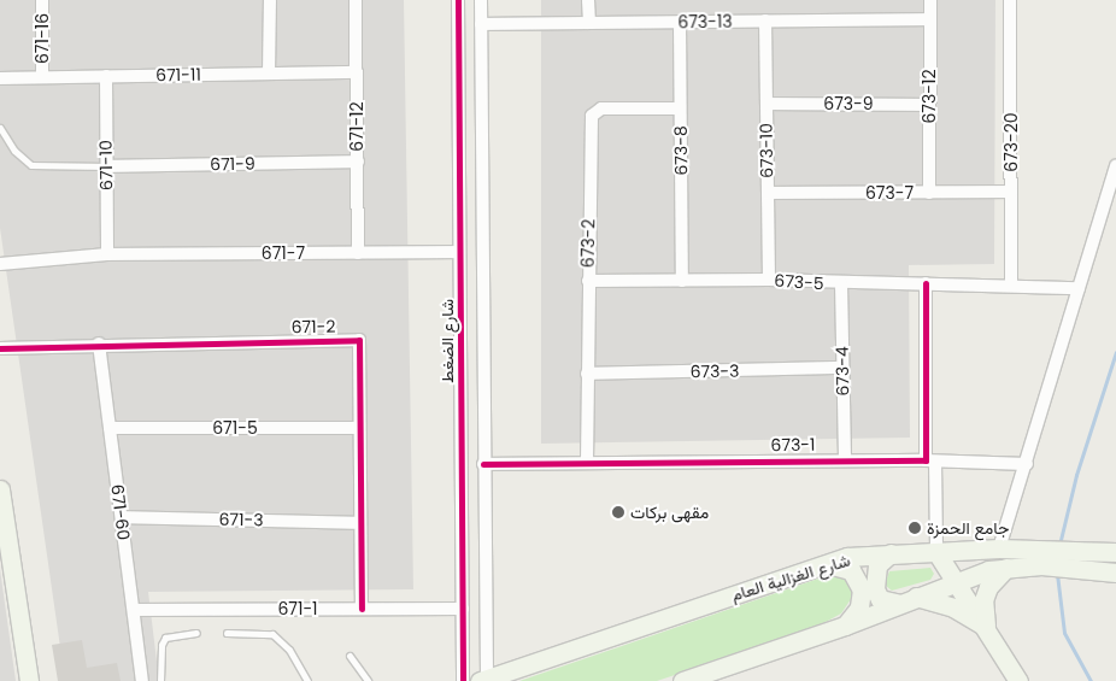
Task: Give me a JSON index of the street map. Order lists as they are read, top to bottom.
{
  "streets": {
    "main road": ["شارع الغزالية العام"],
    "street": [
      "673-13",
      "671-16",
      "671-11",
      "673-12",
      "673-9",
      "671-12",
      "673-20",
      "673-8",
      "673-10",
      "671-9",
      "671-10",
      "673-7",
      "673-2",
      "671-7",
      "673-5",
      "671-2",
      "شارع الضغط",
      "673-3",
      "673-4",
      "671-5",
      "673-1",
      "671-60",
      "671-3",
      "671-1"
    ]
  },
  "crossings": [
    ["673-13", "673-12"],
    ["673-13", "673-8"],
    ["673-13", "673-10"],
    ["671-16", "671-11"],
    ["671-11", "671-12"],
    ["671-11", "671-10"],
    ["673-12", "673-9"],
    ["673-12", "673-7"],
    ["673-9", "673-10"],
    ["671-12", "671-9"],
    ["671-12", "671-7"],
    ["673-20", "673-7"],
    ["673-20", "673-5"],
    ["673-8", "673-2"],
    ["673-8", "673-5"],
    ["673-10", "673-7"],
    ["673-10", "673-5"],
    ["671-9", "671-10"],
    ["671-10", "671-7"],
    ["673-2", "673-5"],
    ["673-2", "673-3"],
    ["673-2", "673-1"],
    ["671-7", "شارع الضغط"],
    ["673-5", "673-4"],
    ["671-2", "671-5"],
    ["671-2", "671-60"],
    ["671-2", "671-3"],
    ["671-2", "671-1"],
    ["شارع الضغط", "671-1"],
    ["673-3", "673-4"],
    ["673-4", "673-1"],
    ["671-5", "671-60"],
    ["671-60", "671-3"],
    ["671-60", "671-1"]
  ],
  "places": ["مقهى بركات", "جامع الحمزة"]
}
